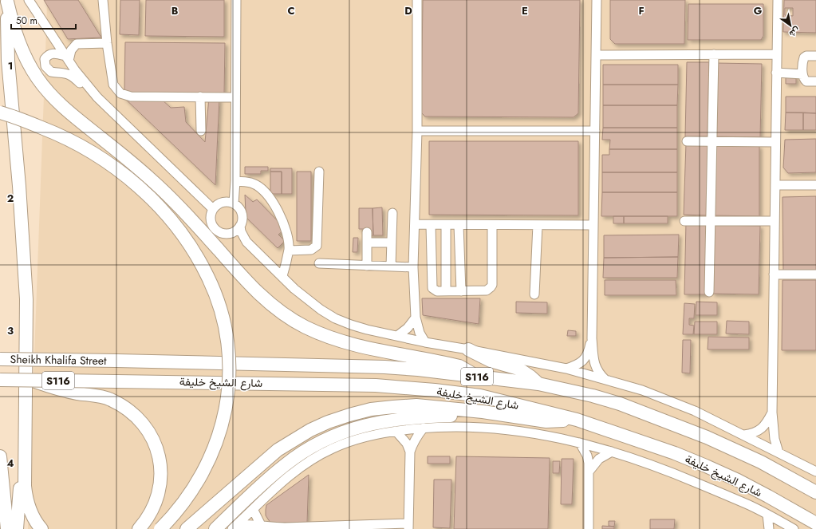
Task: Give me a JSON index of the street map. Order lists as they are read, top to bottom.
{
  "streets": {
    "highway": ["Sheikh Khalifa Street", "S116", "شارع الشيخ خليفة"]
  },
  "crossings": [
    ["Sheikh Khalifa Street", "شارع الشيخ خليفة"]
  ],
  "scale_bar": "50 m",
  "north": "bottom right",
  "grid": {
    "columns": [
      "B",
      "C",
      "D",
      "E",
      "F",
      "G"
    ],
    "rows": [
      "1",
      "2",
      "3",
      "4"
    ]
  }
}
